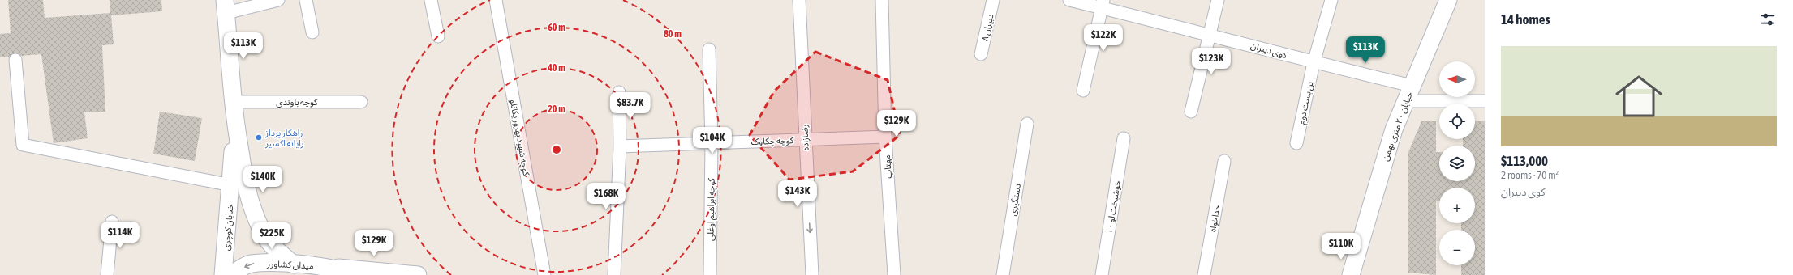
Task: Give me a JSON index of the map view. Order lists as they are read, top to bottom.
{
  "streets": {
    "main road": ["خیابان ۲۰ متری بهمن", "خیابان کوچری", "میدان کشاورز"],
    "street": [
      "دبیران ۸",
      "کوی دبیران",
      "کوچه باوندی",
      "بن بست دوم",
      "کوچه شهید بهروز یکانلو",
      "رضازاده",
      "کوچه چکاوک",
      "مهتاب",
      "دستگیری",
      "خوشبخت لو ۱۰",
      "کوچه ابراهیم اوغلی",
      "خداخواه"
    ]
  },
  "crossings": [
    ["کوی دبیران", "بن بست دوم"],
    ["کوی دبیران", "خیابان ۲۰ متری بهمن"],
    ["کوچه باوندی", "خیابان کوچری"],
    ["رضازاده", "کوچه چکاوک"],
    ["کوچه چکاوک", "مهتاب"],
    ["کوچه چکاوک", "کوچه ابراهیم اوغلی"],
    ["خیابان کوچری", "میدان کشاورز"]
  ],
  "one_way": ["رضازاده", "میدان کشاورز"],
  "places": ["راهکار پرداز رایانه اکسیر"],
  "north": "left",
  "page": {
    "heading": "14 homes",
    "price": [
      "$122K",
      "$113K",
      "$113K",
      "$123K",
      "$83.7K",
      "$129K",
      "$104K",
      "$140K",
      "$143K",
      "$168K",
      "$114K",
      "$225K",
      "$129K",
      "$110K"
    ],
    "list": [
      {
        "name": "$113,000",
        "note": "2 rooms · 70 m² · کوی دبیران"
      }
    ],
    "map_buttons": ["+", "−"]
  },
  "rings": [
    "60 m",
    "80 m",
    "40 m",
    "20 m"
  ]
}
